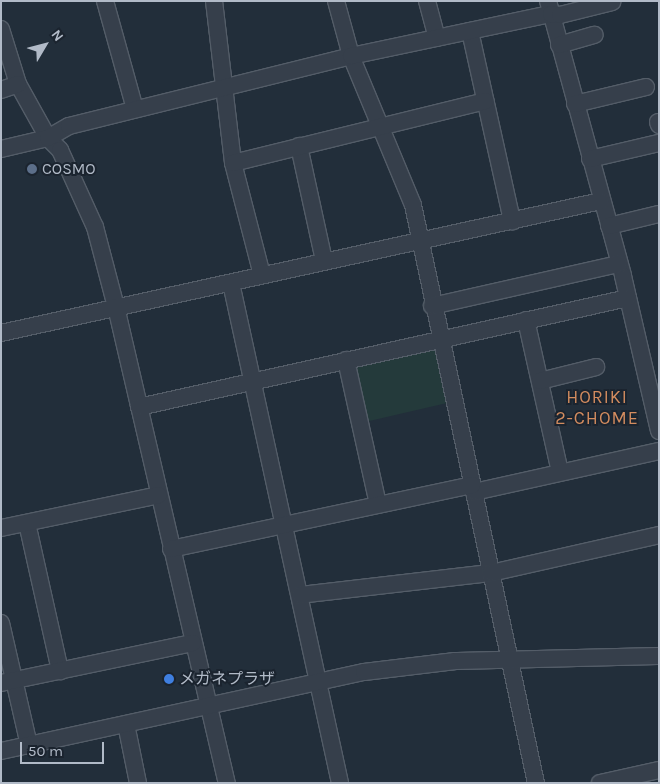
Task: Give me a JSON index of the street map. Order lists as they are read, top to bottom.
{
  "districts": ["HORIKI 2-CHOME"],
  "places": ["COSMO", "メガネプラザ"],
  "scale_bar": "50 m",
  "north": "top right"
}
